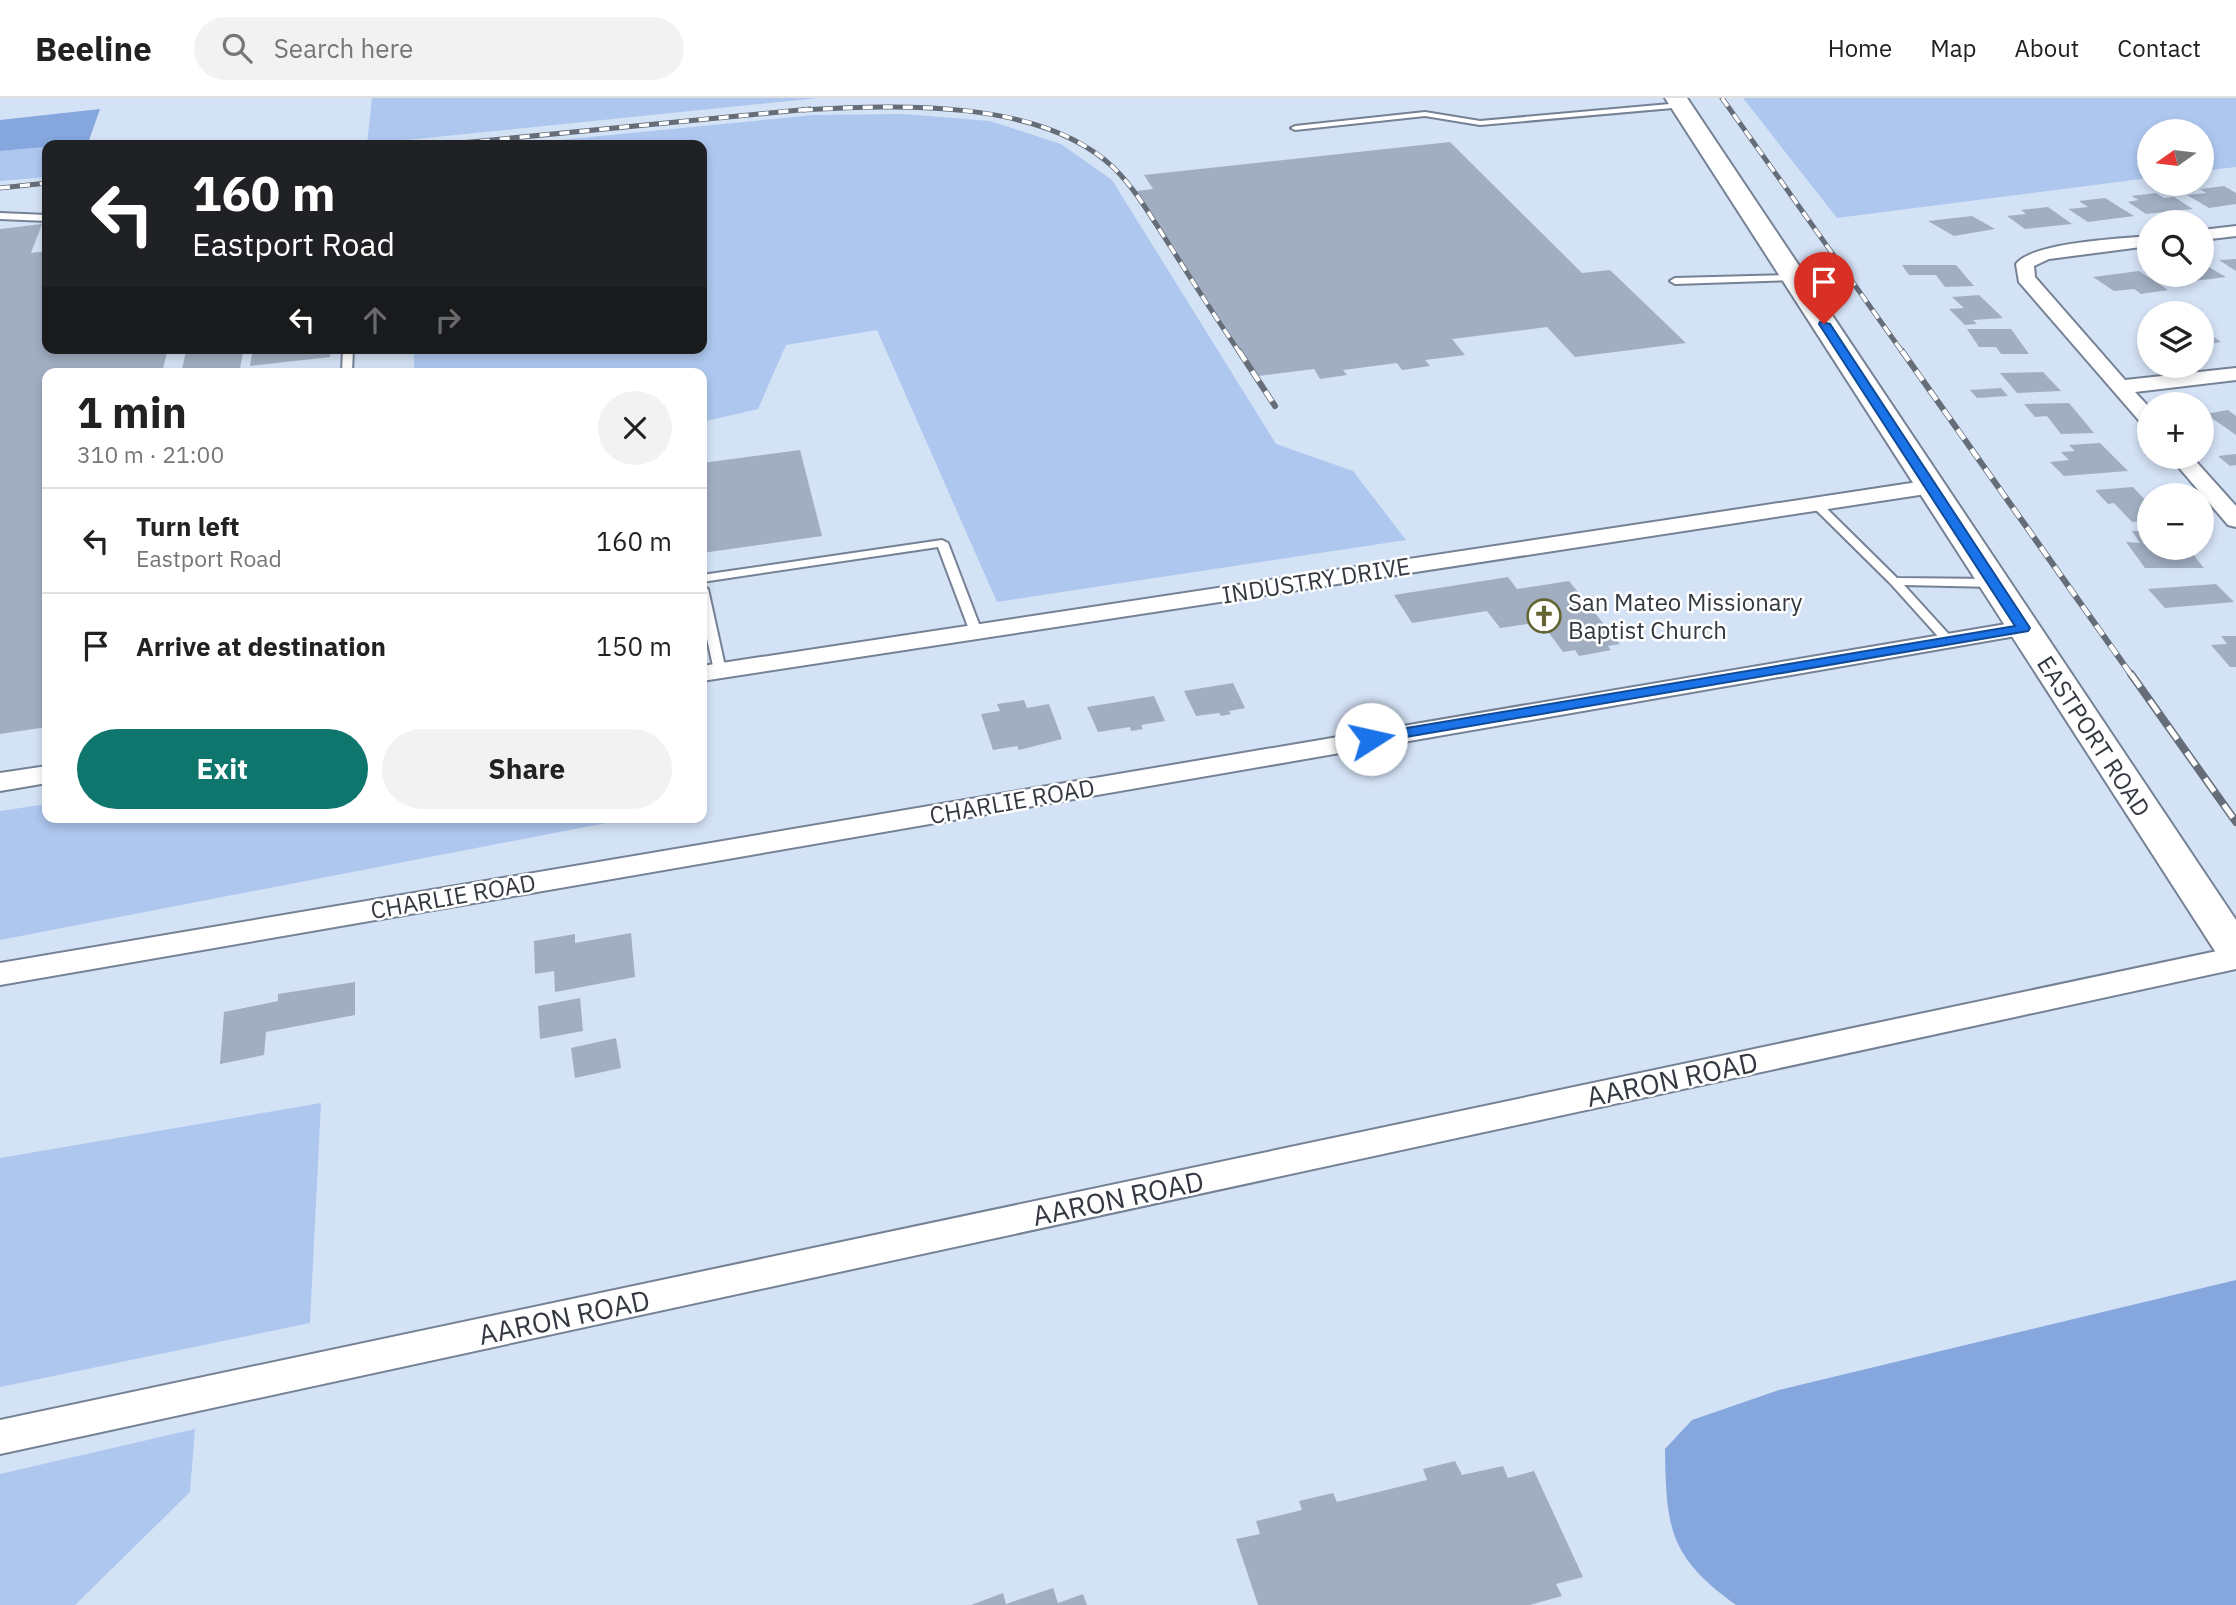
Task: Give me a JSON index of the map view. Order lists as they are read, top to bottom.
{
  "streets": {
    "street": [
      "INDUSTRY DRIVE",
      "EASTPORT ROAD",
      "CHARLIE ROAD",
      "AARON ROAD"
    ]
  },
  "crossings": [
    ["INDUSTRY DRIVE", "EASTPORT ROAD"],
    ["EASTPORT ROAD", "CHARLIE ROAD"]
  ],
  "places": {
    "church": ["San Mateo Missionary Baptist Church"]
  },
  "north": "left",
  "page": {
    "header": "Beeline",
    "search": "Search here",
    "nav": [
      "Home",
      "Map",
      "About",
      "Contact"
    ],
    "map_buttons": ["+", "−"],
    "turn": ["160 m", "Eastport Road"],
    "heading": ["1 min", "310 m · 21:00"],
    "list": [
      {
        "name": "Turn left",
        "note": "Eastport Road",
        "value": "160 m"
      },
      {
        "name": "Arrive at destination",
        "value": "150 m"
      }
    ],
    "buttons": ["Exit", "Share"]
  }
}
